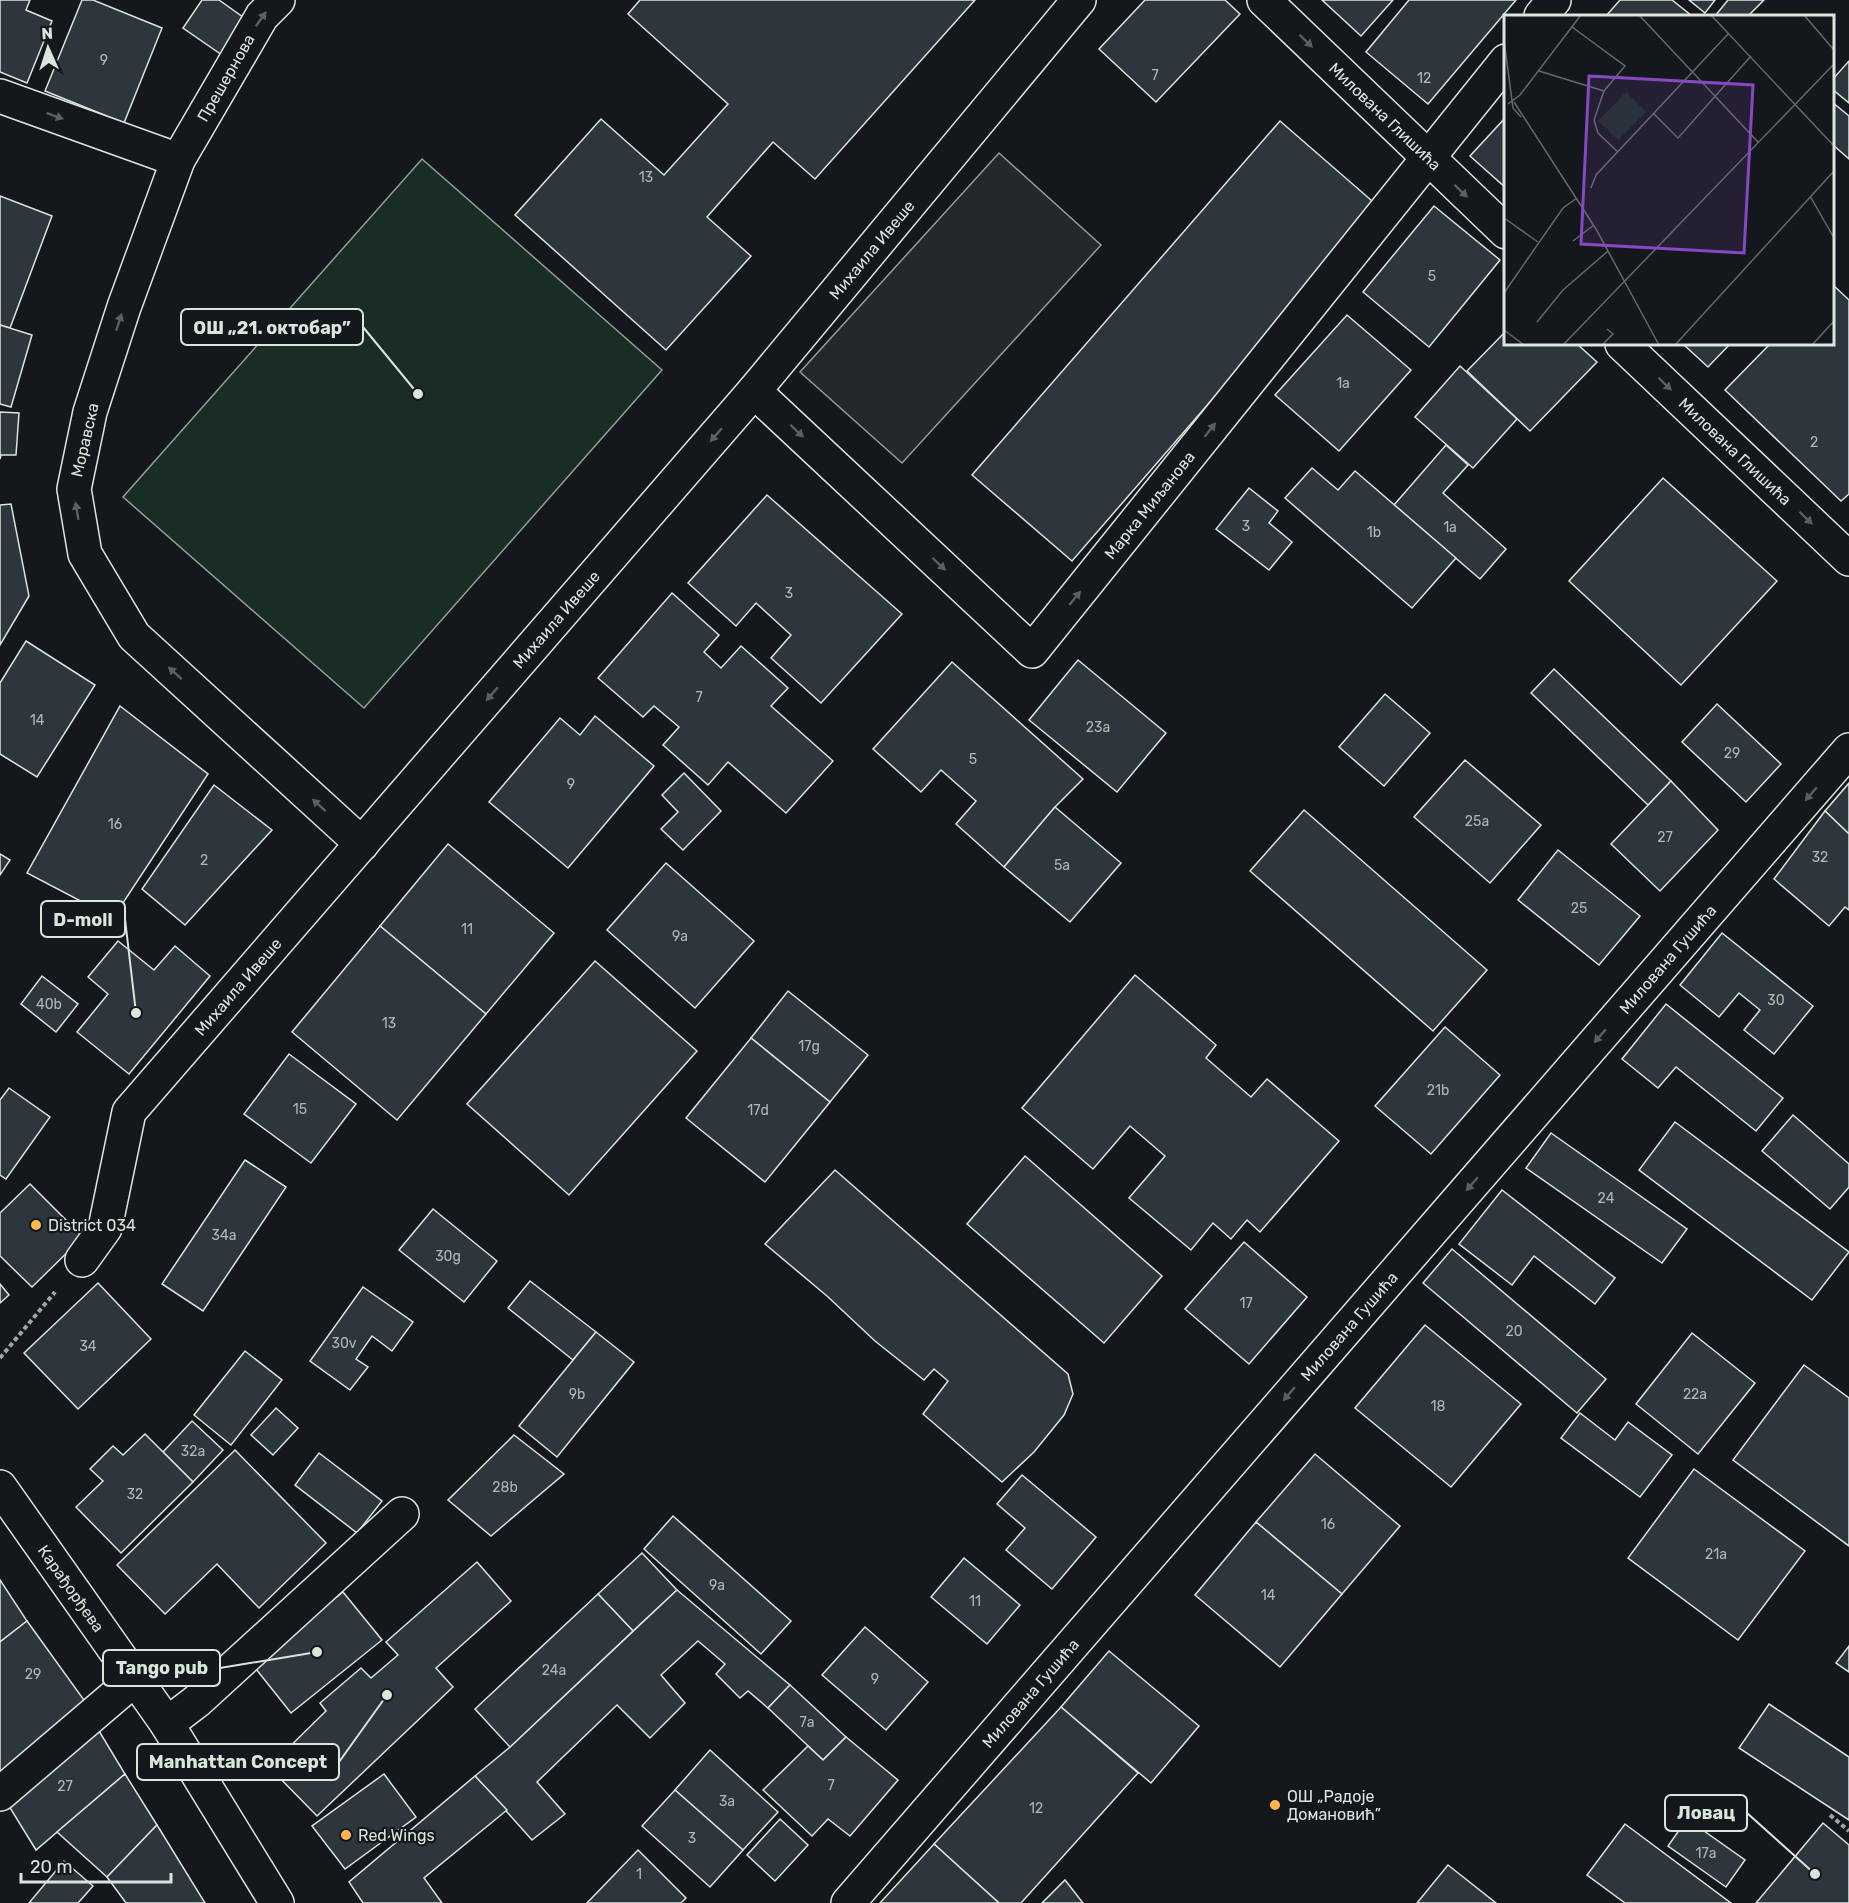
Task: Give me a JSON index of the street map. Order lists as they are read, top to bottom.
{
  "streets": {
    "street": [
      "Прешернова",
      "Милована Глишића",
      "Михаила Ивеше",
      "Моравска",
      "Марка Миљанова",
      "Милована Гушића",
      "Карађорђева"
    ]
  },
  "crossings": [
    ["Прешернова", "Моравска"],
    ["Милована Глишића", "Марка Миљанова"],
    ["Михаила Ивеше", "Моравска"],
    ["Михаила Ивеше", "Марка Миљанова"]
  ],
  "one_way": [
    "Прешернова",
    "Милована Глишића",
    "Михаила Ивеше",
    "Моравска",
    "Милована Гушића"
  ],
  "places": [
    "ОШ „21. октобар”",
    "D-moll",
    "District 034",
    "Tango pub",
    "Manhattan Concept",
    "ОШ „Радоје Домановић”",
    "Red Wings",
    "Ловац"
  ],
  "house_numbers": [
    "9",
    "7",
    "12",
    "13",
    "5",
    "1a",
    "2",
    "3",
    "1a",
    "1b",
    "3",
    "7",
    "14",
    "23a",
    "29",
    "5",
    "9",
    "25a",
    "16",
    "27",
    "32",
    "2",
    "5a",
    "25",
    "11",
    "9a",
    "30",
    "40b",
    "13",
    "17g",
    "21b",
    "15",
    "17d",
    "24",
    "34a",
    "30g",
    "17",
    "20",
    "30v",
    "34",
    "9b",
    "22a",
    "18",
    "32a",
    "28b",
    "32",
    "16",
    "21a",
    "9a",
    "14",
    "11",
    "24a",
    "29",
    "9",
    "7a",
    "7",
    "27",
    "3a",
    "12",
    "3",
    "17a",
    "1"
  ],
  "scale_bar": "20 m",
  "north": "top"
}
